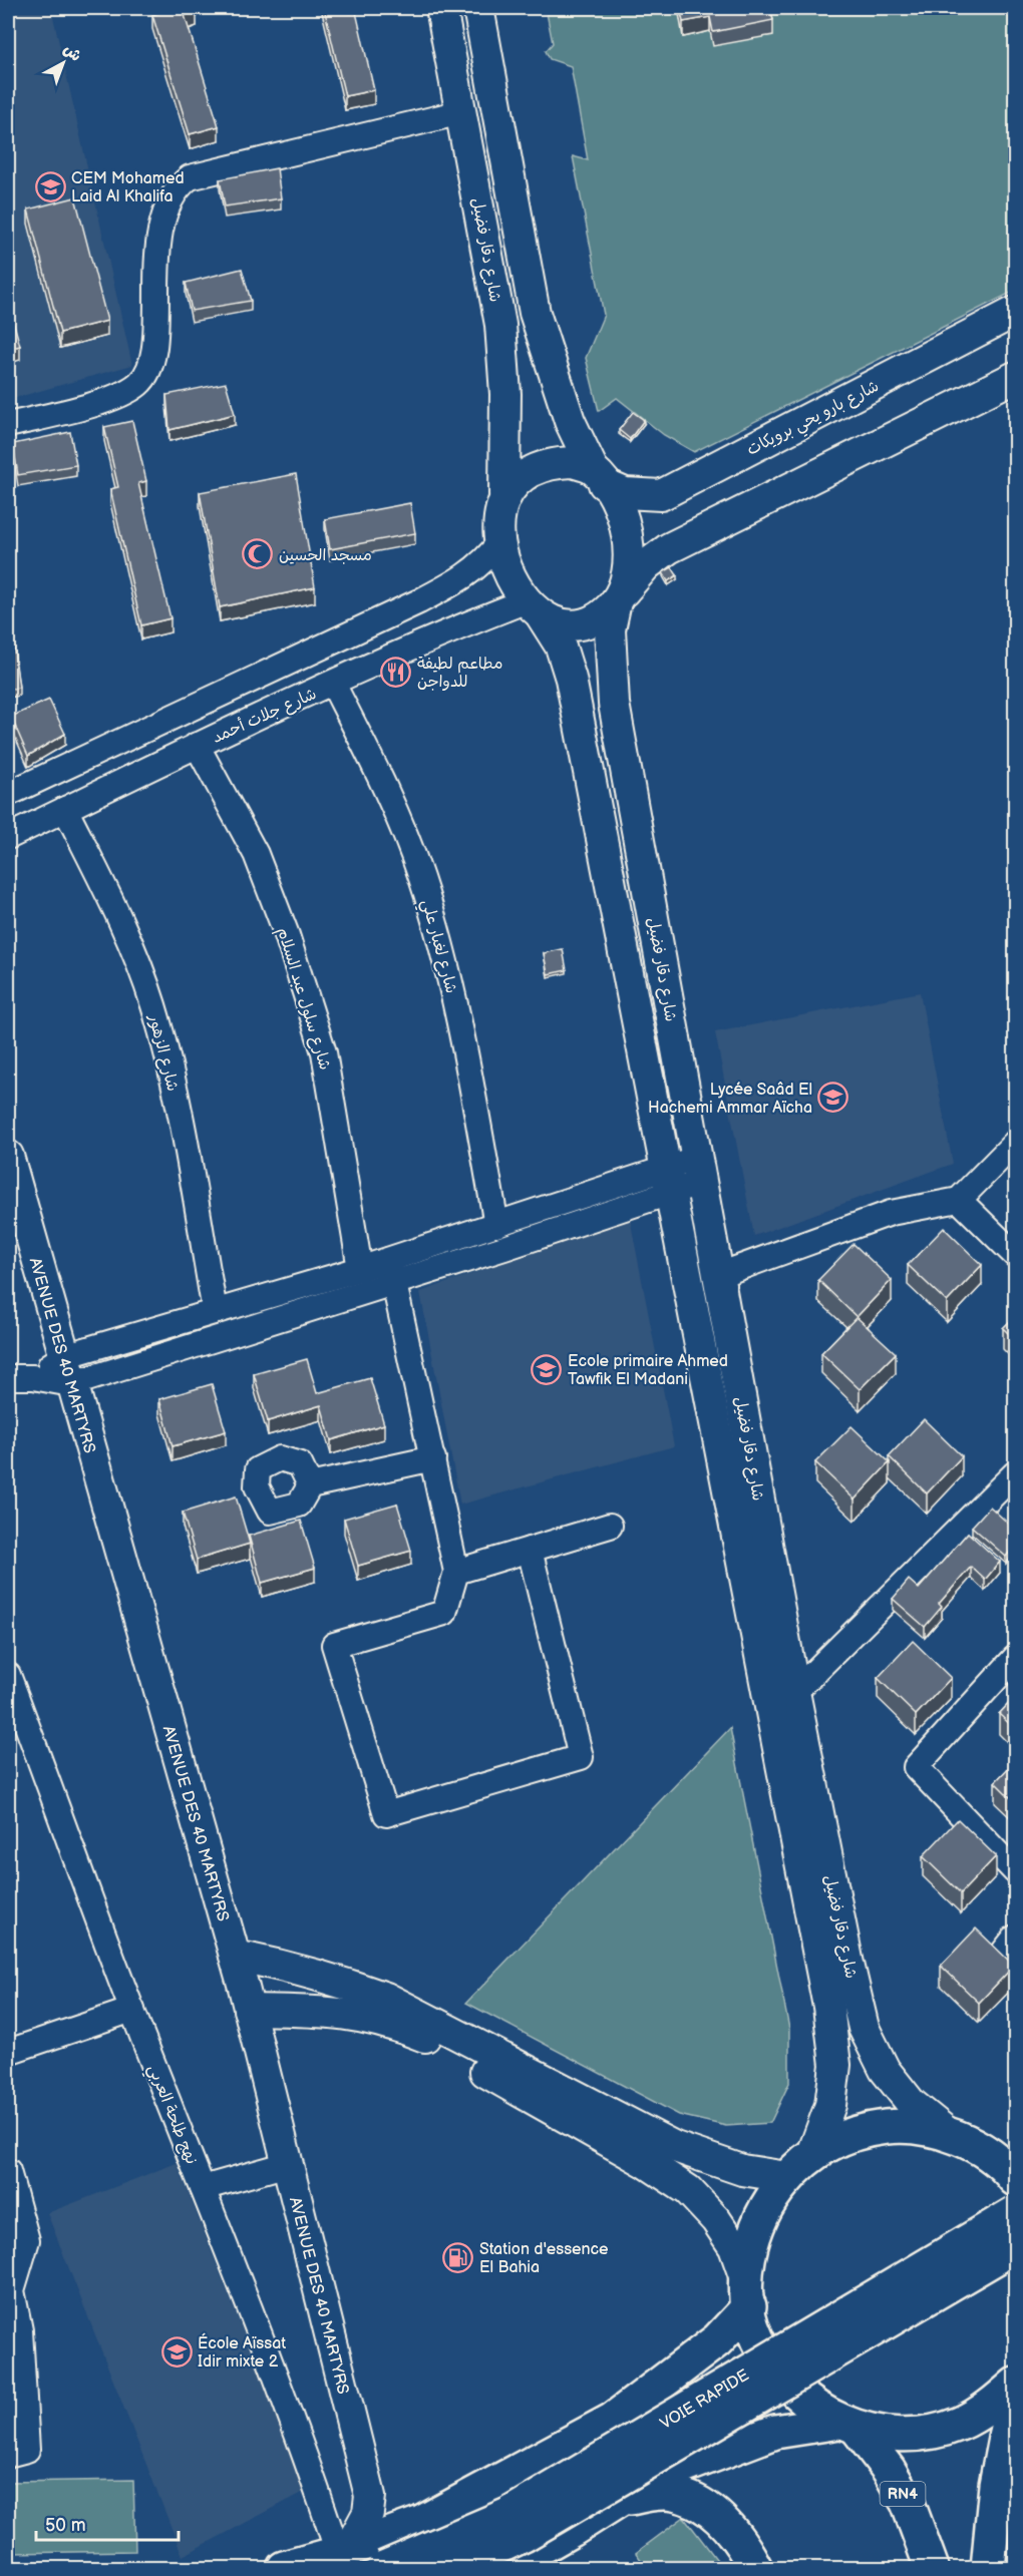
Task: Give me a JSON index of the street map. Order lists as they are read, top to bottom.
{
  "streets": {
    "highway": ["VOIE RAPIDE", "RN4"],
    "main road": ["شارع دقار فضيل", "شارع بارو يحي برويكات", "AVENUE DES 40 MARTYRS"],
    "street": [
      "شارع جلات أحمد",
      "شارع لغبار علي",
      "شارع سلول عبد السلام",
      "شارع الزهور",
      "نهج طلحة العربي"
    ]
  },
  "crossings": [
    ["شارع دقار فضيل", "شارع بارو يحي برويكات"],
    ["شارع دقار فضيل", "شارع جلات أحمد"],
    ["شارع بارو يحي برويكات", "شارع جلات أحمد"],
    ["شارع جلات أحمد", "شارع لغبار علي"],
    ["شارع جلات أحمد", "شارع سلول عبد السلام"],
    ["شارع جلات أحمد", "شارع الزهور"]
  ],
  "places": {
    "school or university": [
      "CEM Mohamed Laid Al Khalifa",
      "Lycée Saâd El Hachemi Ammar Aïcha",
      "Ecole primaire Ahmed Tawfik El Madani",
      "École Aïssat Idir mixte 2"
    ],
    "mosque": ["مسجد الحسين"],
    "restaurant": ["مطاعم لطيفة للدواجن"],
    "fuel station": ["Station d'essence El Bahia"]
  },
  "scale_bar": "50 m",
  "north": "top right"
}
